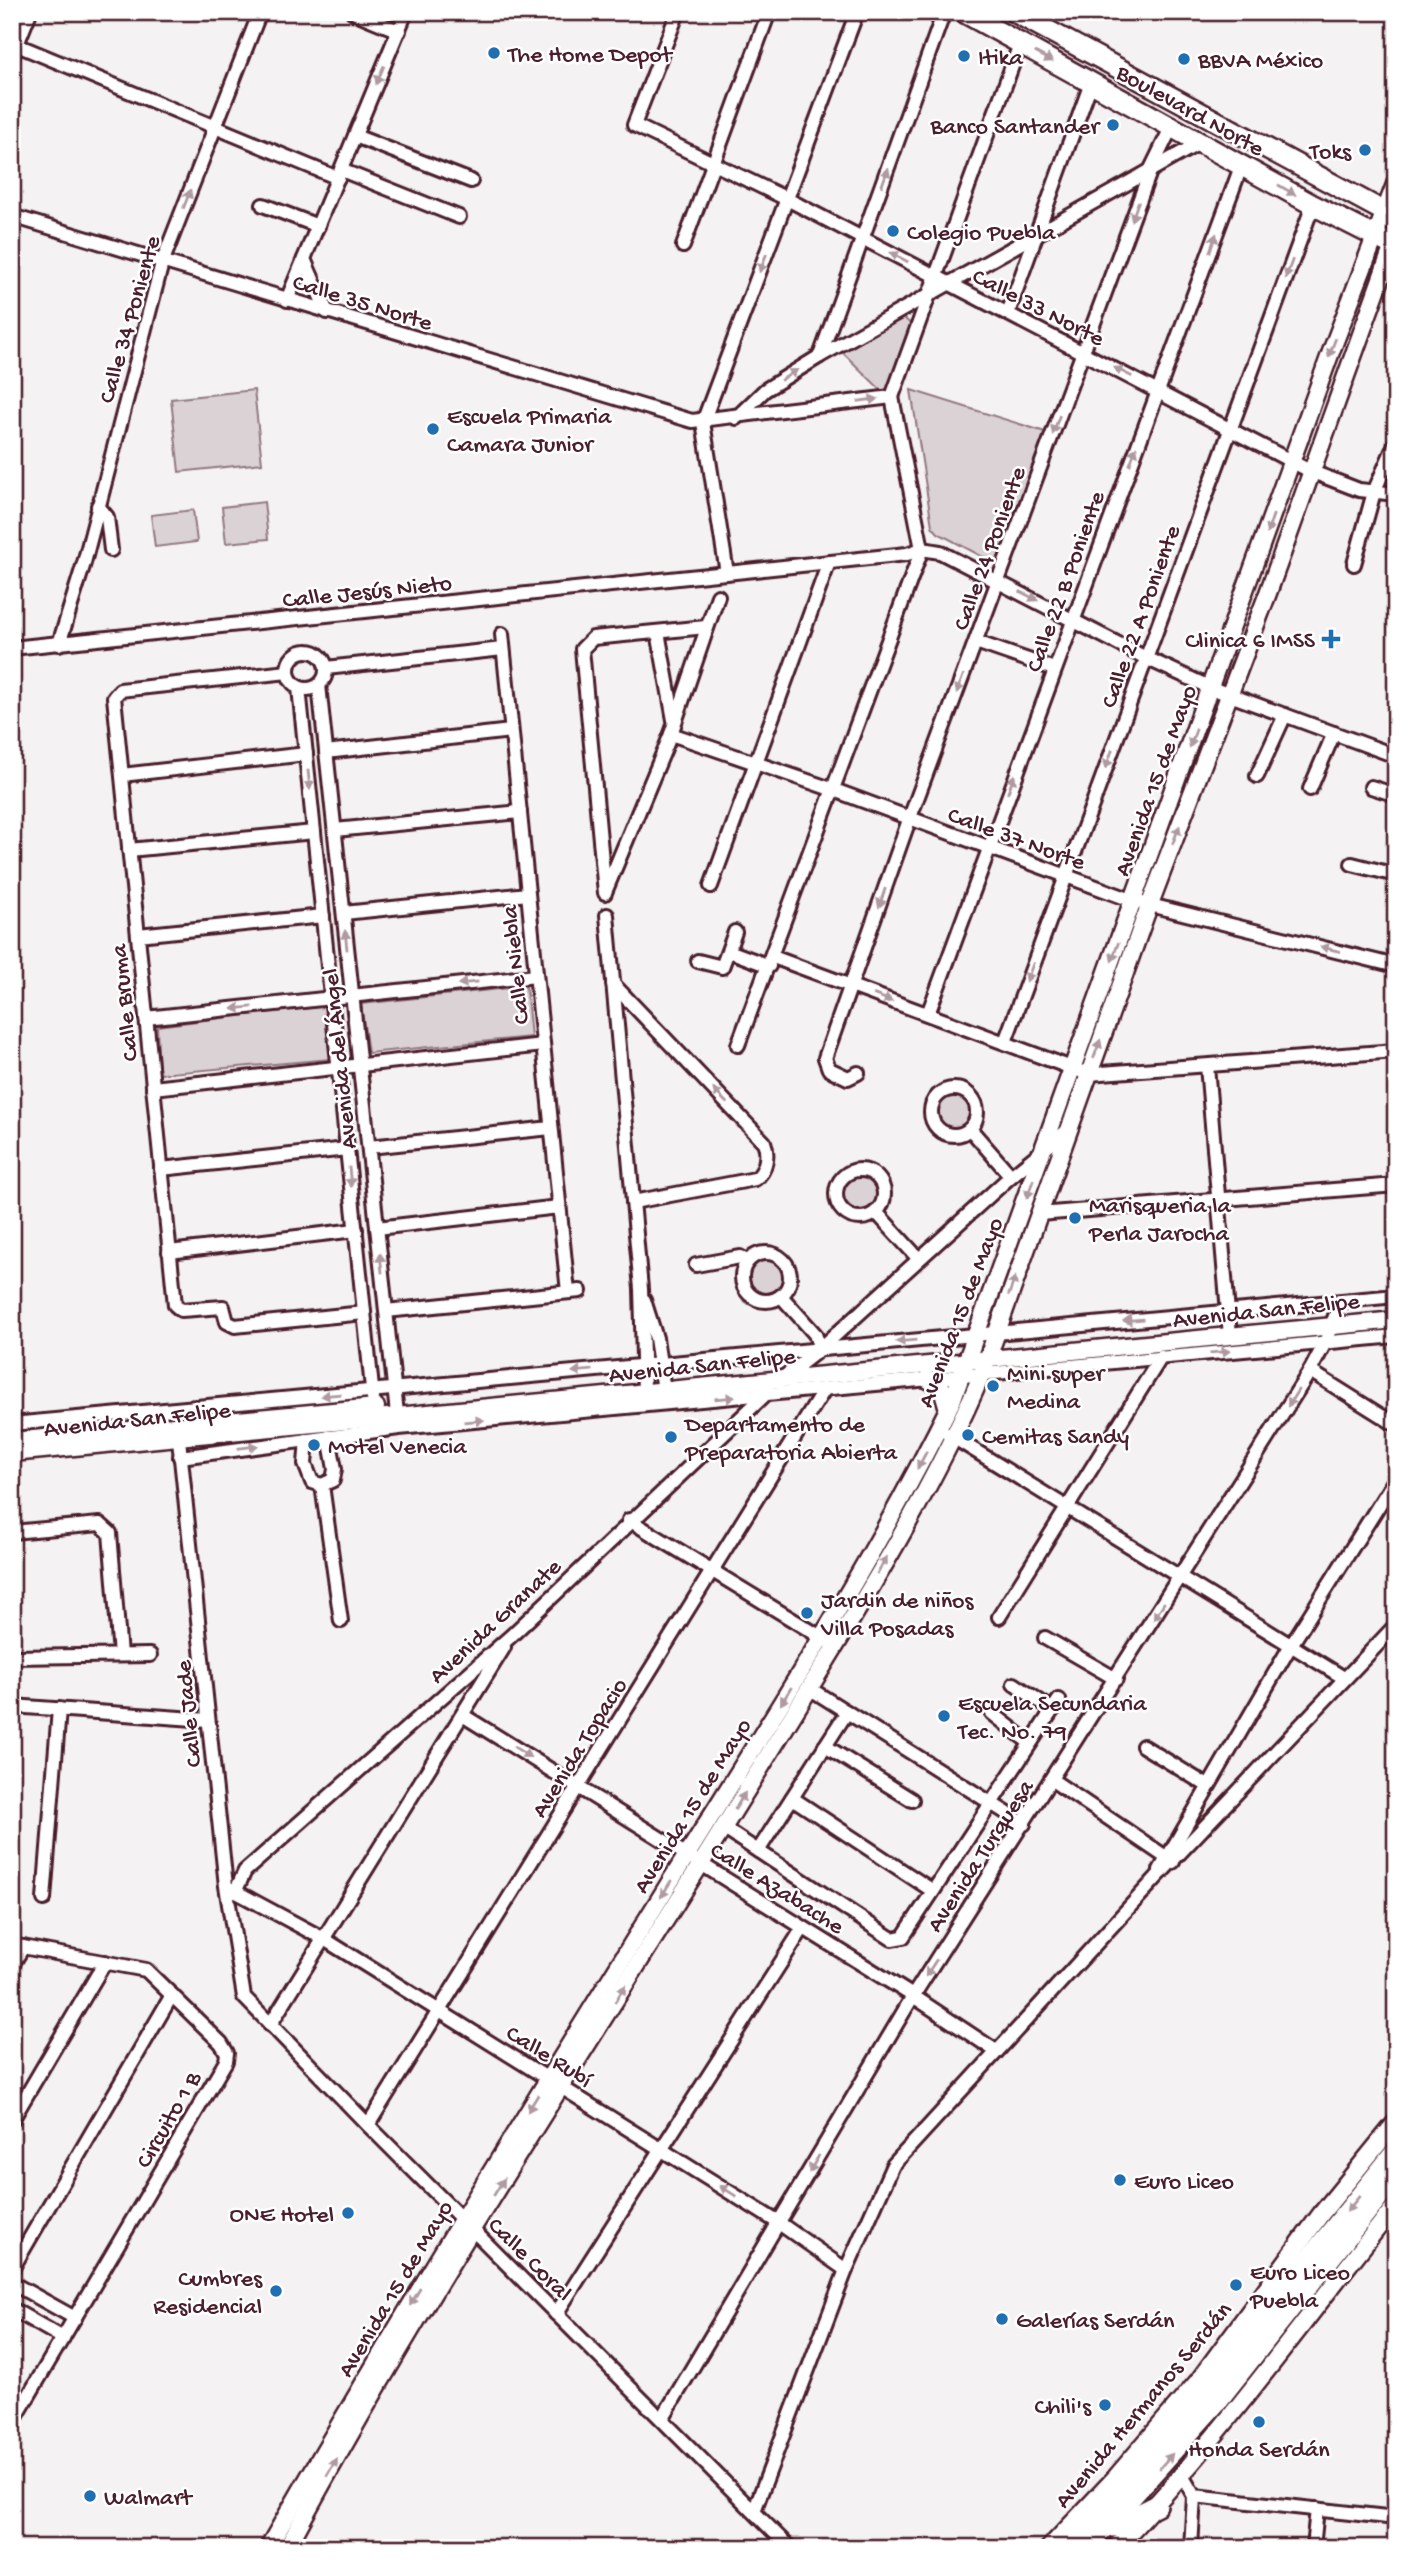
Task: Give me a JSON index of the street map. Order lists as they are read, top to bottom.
{
  "streets": {
    "main road": [
      "Boulevard Norte",
      "Avenida 15 de Mayo",
      "Avenida San Felipe",
      "Avenida Hermanos Serdán"
    ],
    "street": [
      "Calle 35 Norte",
      "Calle 33 Norte",
      "Calle 34 Poniente",
      "Calle 24 Poniente",
      "Calle 22 B Poniente",
      "Calle Jesús Nieto",
      "Calle 22 A Poniente",
      "Calle 37 Norte",
      "Calle Niebla",
      "Calle Bruma",
      "Avenida del Ángel",
      "Avenida Granate",
      "Calle Jade",
      "Avenida Topacio",
      "Avenida Turquesa",
      "Calle Azabache",
      "Calle Rubí",
      "Circuito 1 B",
      "Calle Coral"
    ]
  },
  "crossings": [
    ["Boulevard Norte", "Calle 24 Poniente"],
    ["Boulevard Norte", "Calle 22 B Poniente"],
    ["Boulevard Norte", "Calle 22 A Poniente"],
    ["Boulevard Norte", "Avenida 15 de Mayo"],
    ["Calle 35 Norte", "Calle 34 Poniente"],
    ["Calle 33 Norte", "Calle 24 Poniente"],
    ["Calle 33 Norte", "Calle 22 B Poniente"],
    ["Calle 33 Norte", "Calle 22 A Poniente"],
    ["Calle 33 Norte", "Avenida 15 de Mayo"],
    ["Calle 34 Poniente", "Calle Jesús Nieto"],
    ["Calle 24 Poniente", "Calle 37 Norte"],
    ["Calle 22 B Poniente", "Calle 37 Norte"],
    ["Calle 22 A Poniente", "Calle 37 Norte"],
    ["Avenida 15 de Mayo", "Calle 37 Norte"],
    ["Avenida 15 de Mayo", "Avenida San Felipe"],
    ["Avenida 15 de Mayo", "Avenida Granate"],
    ["Avenida 15 de Mayo", "Calle Azabache"],
    ["Avenida 15 de Mayo", "Calle Rubí"],
    ["Avenida 15 de Mayo", "Calle Coral"],
    ["Calle Niebla", "Avenida del Ángel"],
    ["Calle Bruma", "Avenida del Ángel"],
    ["Avenida del Ángel", "Avenida San Felipe"],
    ["Avenida San Felipe", "Avenida Granate"],
    ["Avenida San Felipe", "Calle Jade"],
    ["Avenida San Felipe", "Avenida Topacio"],
    ["Avenida San Felipe", "Avenida Turquesa"],
    ["Avenida Granate", "Calle Jade"],
    ["Avenida Granate", "Calle Rubí"],
    ["Calle Jade", "Calle Rubí"],
    ["Calle Jade", "Calle Coral"],
    ["Avenida Topacio", "Calle Azabache"],
    ["Avenida Topacio", "Calle Rubí"],
    ["Avenida Topacio", "Calle Coral"],
    ["Avenida Turquesa", "Calle Azabache"],
    ["Avenida Turquesa", "Calle Rubí"],
    ["Avenida Turquesa", "Calle Coral"]
  ],
  "one_way": ["Calle 22 B Poniente", "Calle 22 A Poniente"],
  "places": {
    "other": [
      "The Home Depot",
      "Itika",
      "BBVA México",
      "Banco Santander",
      "Toks",
      "Colegio Puebla",
      "Escuela Primaria Camara Junior",
      "Marisqueria la Perla Jarocha",
      "Mini super Medina",
      "Cemitas Sandy",
      "Departamento de Preparatoria Abierta",
      "Motel Venecia",
      "Jardin de niños Villa Posadas",
      "Escuela Secundaria Tec. No. 79",
      "Euro Liceo",
      "ONE Hotel",
      "Euro Liceo Puebla",
      "Cumbres Residencial",
      "Galerías Serdán",
      "Chili's",
      "Honda Serdán",
      "Walmart"
    ],
    "health": ["Clinica 6 IMSS"]
  }
}
